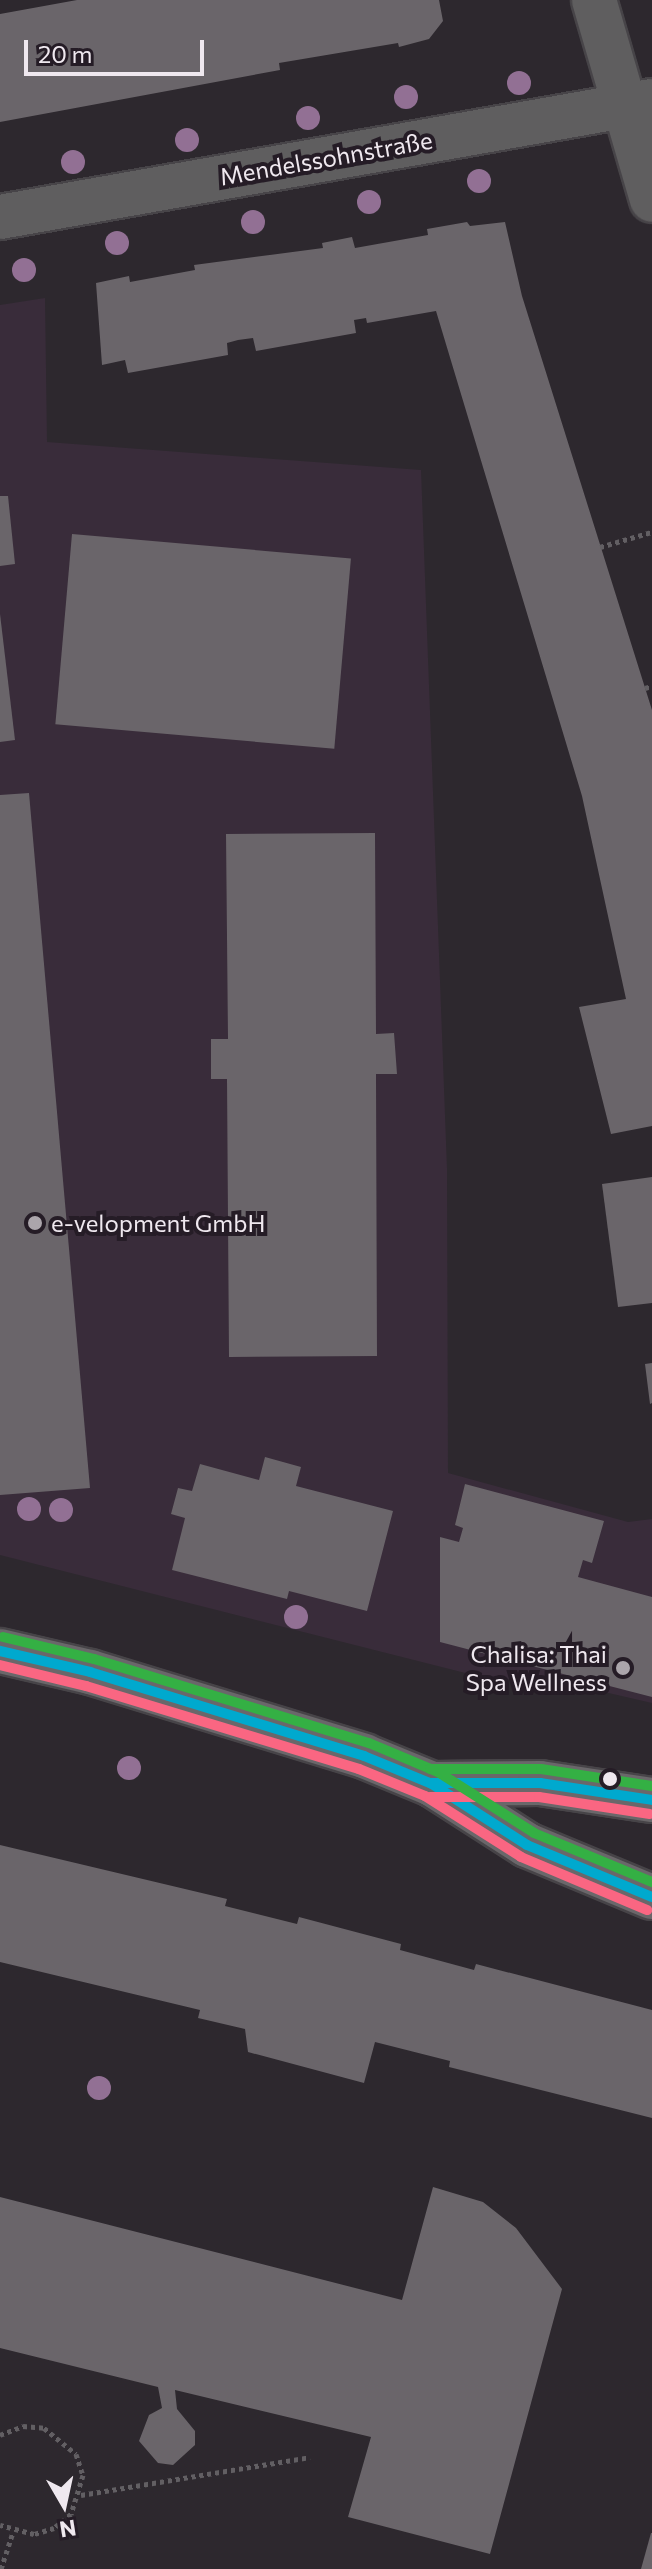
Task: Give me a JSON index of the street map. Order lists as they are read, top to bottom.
{
  "streets": {
    "street": ["Mendelssohnstraße"]
  },
  "places": ["e-velopment GmbH", "Chalisa: Thai Spa Wellness"],
  "scale_bar": "20 m",
  "north": "bottom"
}
